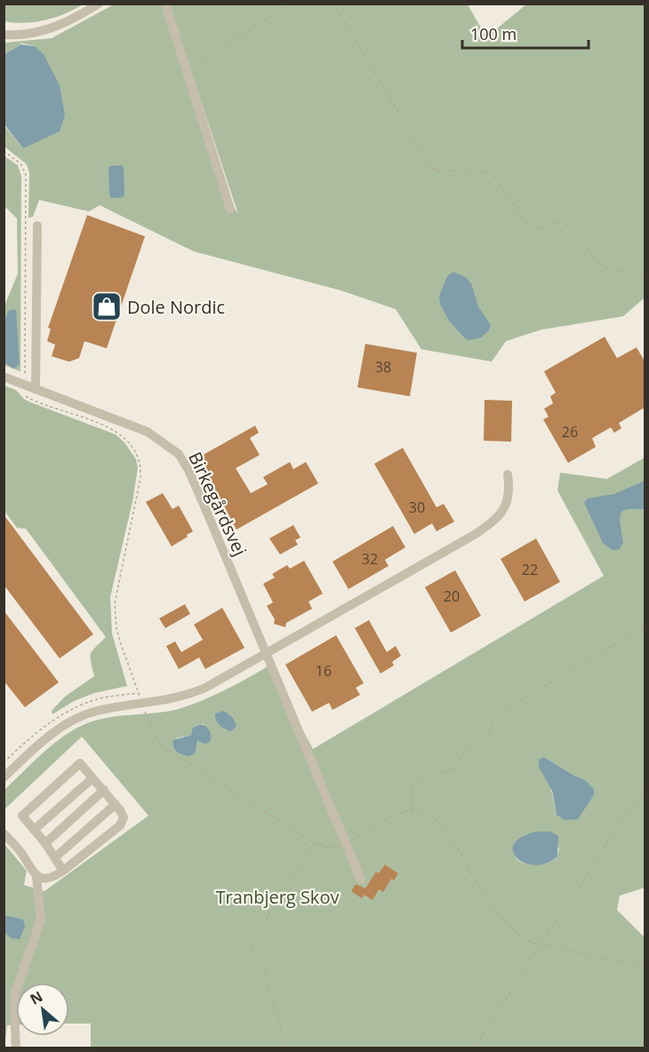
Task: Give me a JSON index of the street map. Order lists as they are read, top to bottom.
{
  "streets": {
    "street": ["Birkegårdsvej"]
  },
  "parks": ["Tranbjerg Skov"],
  "places": {
    "shop": ["Dole Nordic"]
  },
  "house_numbers": [
    "38",
    "26",
    "30",
    "32",
    "22",
    "20",
    "16"
  ],
  "scale_bar": "100 m",
  "north": "top left"
}
